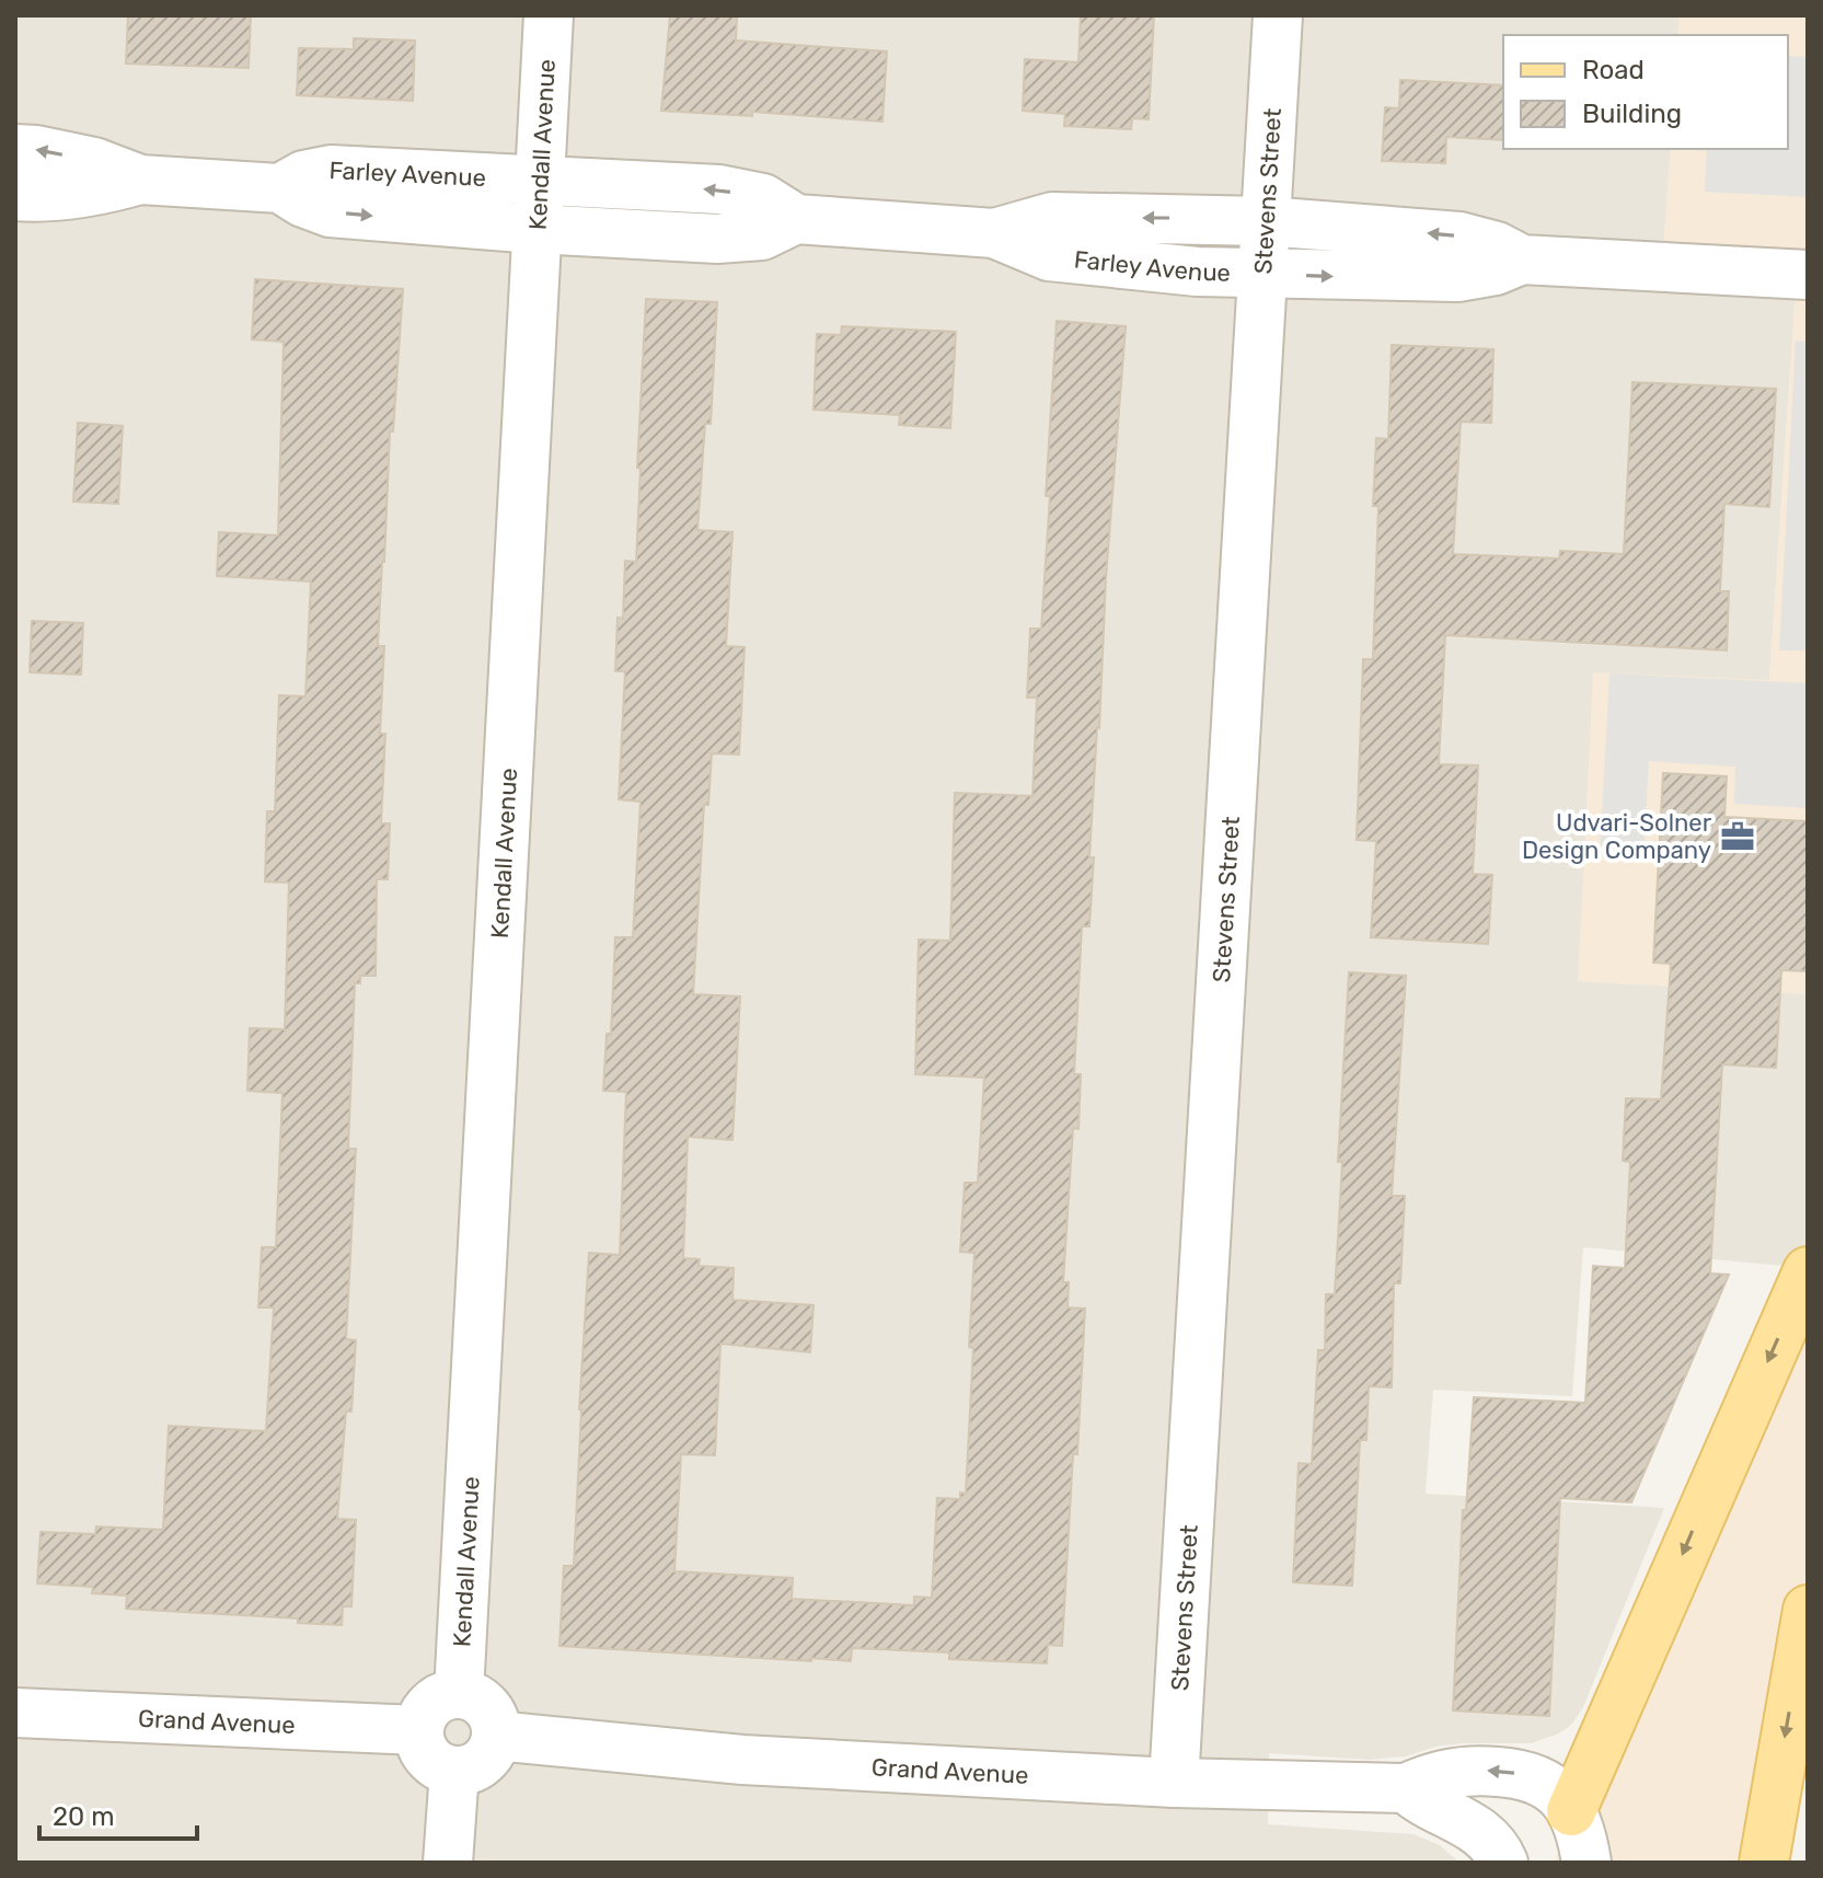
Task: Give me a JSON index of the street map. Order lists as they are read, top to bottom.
{
  "streets": {
    "street": [
      "Kendall Avenue",
      "Farley Avenue",
      "Stevens Street",
      "Grand Avenue"
    ]
  },
  "crossings": [
    ["Kendall Avenue", "Farley Avenue"],
    ["Kendall Avenue", "Grand Avenue"],
    ["Farley Avenue", "Stevens Street"],
    ["Stevens Street", "Grand Avenue"]
  ],
  "places": {
    "office": ["Udvari-Solner Design Company"]
  },
  "legend": ["Road", "Building"],
  "scale_bar": "20 m"
}
